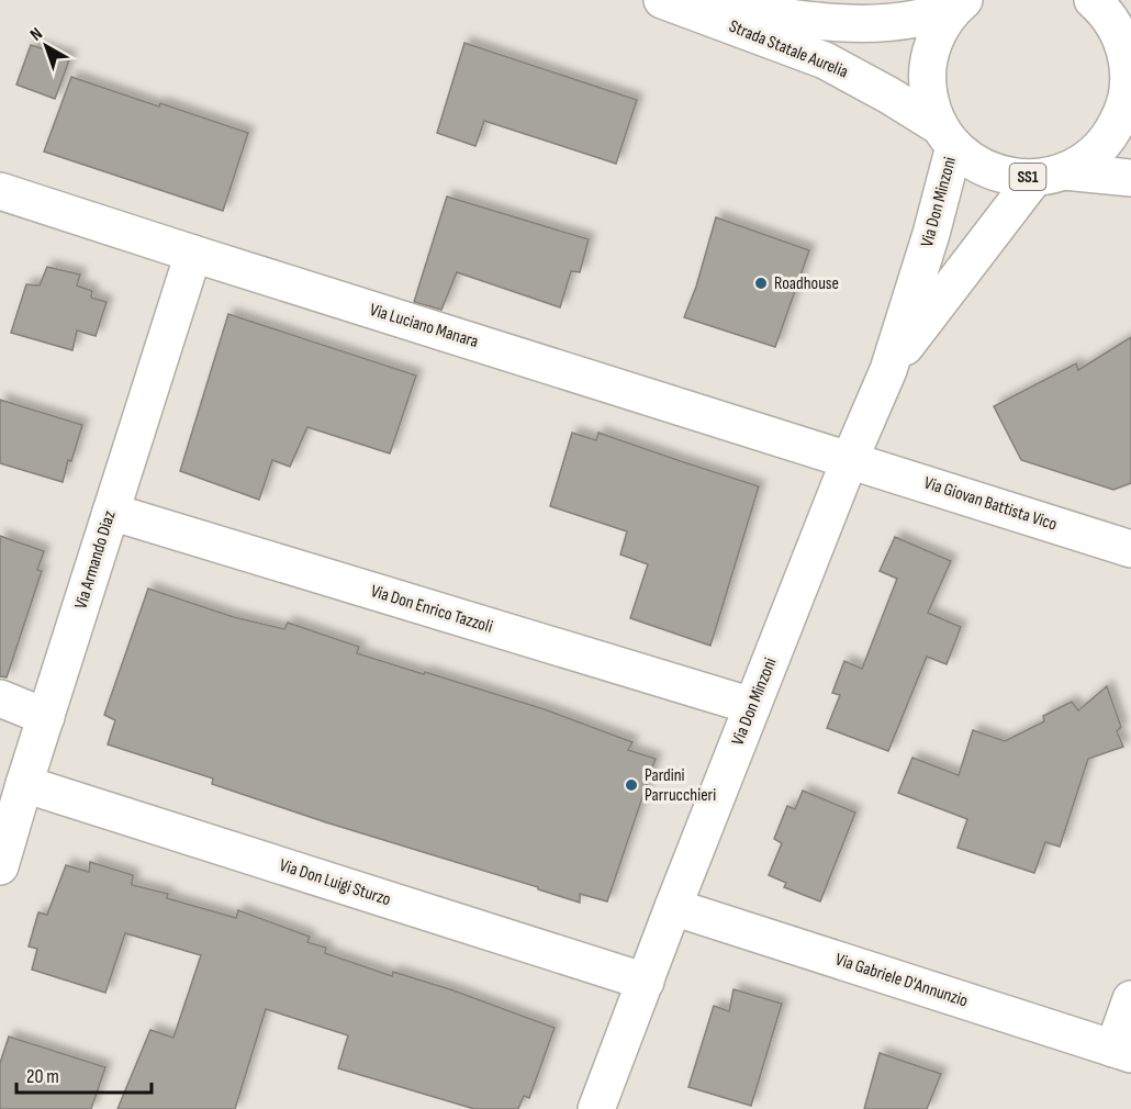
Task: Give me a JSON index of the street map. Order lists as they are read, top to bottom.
{
  "streets": {
    "street": [
      "Strada Statale Aurelia",
      "SS1",
      "Via Don Minzoni",
      "Via Luciano Manara",
      "Via Giovan Battista Vico",
      "Via Armando Diaz",
      "Via Don Enrico Tazzoli",
      "Via Don Luigi Sturzo",
      "Via Gabriele D'Annunzio"
    ]
  },
  "crossings": [
    ["Strada Statale Aurelia", "SS1"],
    ["Strada Statale Aurelia", "Via Don Minzoni"],
    ["SS1", "Via Don Minzoni"],
    ["Via Don Minzoni", "Via Luciano Manara"],
    ["Via Don Minzoni", "Via Giovan Battista Vico"],
    ["Via Don Minzoni", "Via Don Enrico Tazzoli"],
    ["Via Don Minzoni", "Via Don Luigi Sturzo"],
    ["Via Don Minzoni", "Via Gabriele D'Annunzio"],
    ["Via Luciano Manara", "Via Giovan Battista Vico"],
    ["Via Luciano Manara", "Via Armando Diaz"],
    ["Via Armando Diaz", "Via Don Enrico Tazzoli"],
    ["Via Armando Diaz", "Via Don Luigi Sturzo"]
  ],
  "places": ["Roadhouse", "Pardini Parrucchieri"],
  "scale_bar": "20 m",
  "north": "top left"
}
